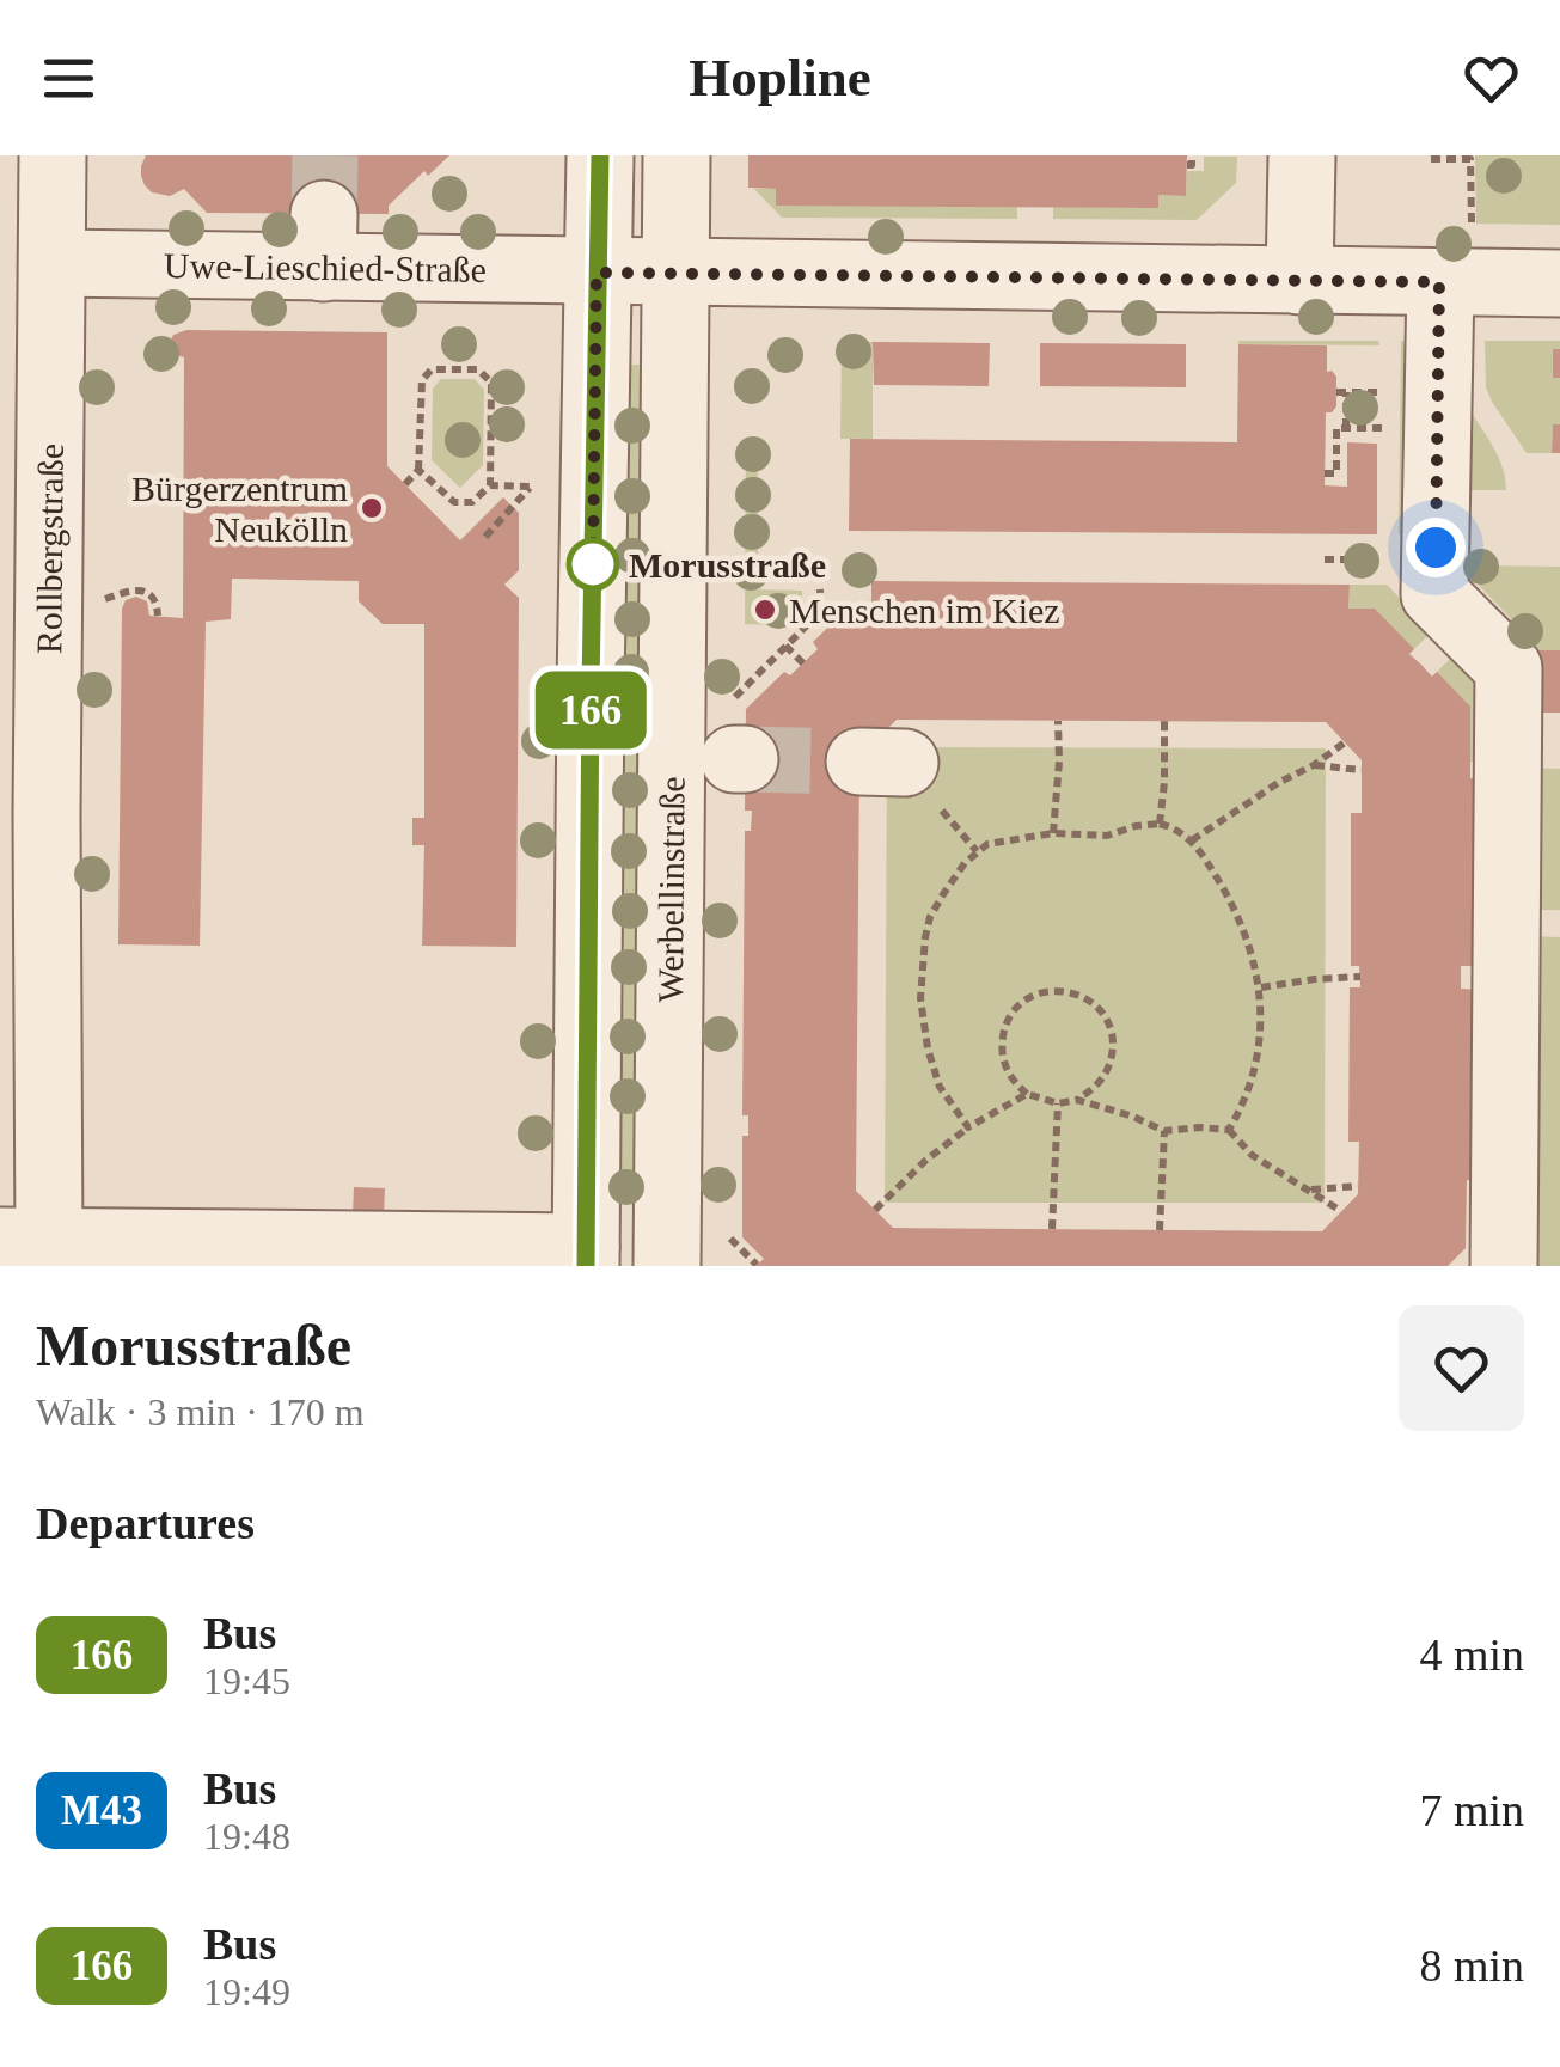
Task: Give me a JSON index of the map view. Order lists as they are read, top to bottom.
{
  "streets": {
    "street": ["Uwe-Lieschied-Straße", "Rollbergstraße", "Werbellinstraße"]
  },
  "crossings": [
    ["Uwe-Lieschied-Straße", "Rollbergstraße"],
    ["Uwe-Lieschied-Straße", "Werbellinstraße"]
  ],
  "places": ["Bürgerzentrum Neukölln", "Morusstraße", "Menschen im Kiez"],
  "lines": ["bus line 166"],
  "page": {
    "header": "Hopline",
    "on_map": "166",
    "heading": [
      ["Morusstraße", "Walk · 3 min · 170 m"],
      "Departures"
    ],
    "list": [
      {
        "mark": "166",
        "name": "Bus",
        "note": "19:45",
        "value": "4 min"
      },
      {
        "mark": "M43",
        "name": "Bus",
        "note": "19:48",
        "value": "7 min"
      },
      {
        "mark": "166",
        "name": "Bus",
        "note": "19:49",
        "value": "8 min"
      }
    ]
  }
}
